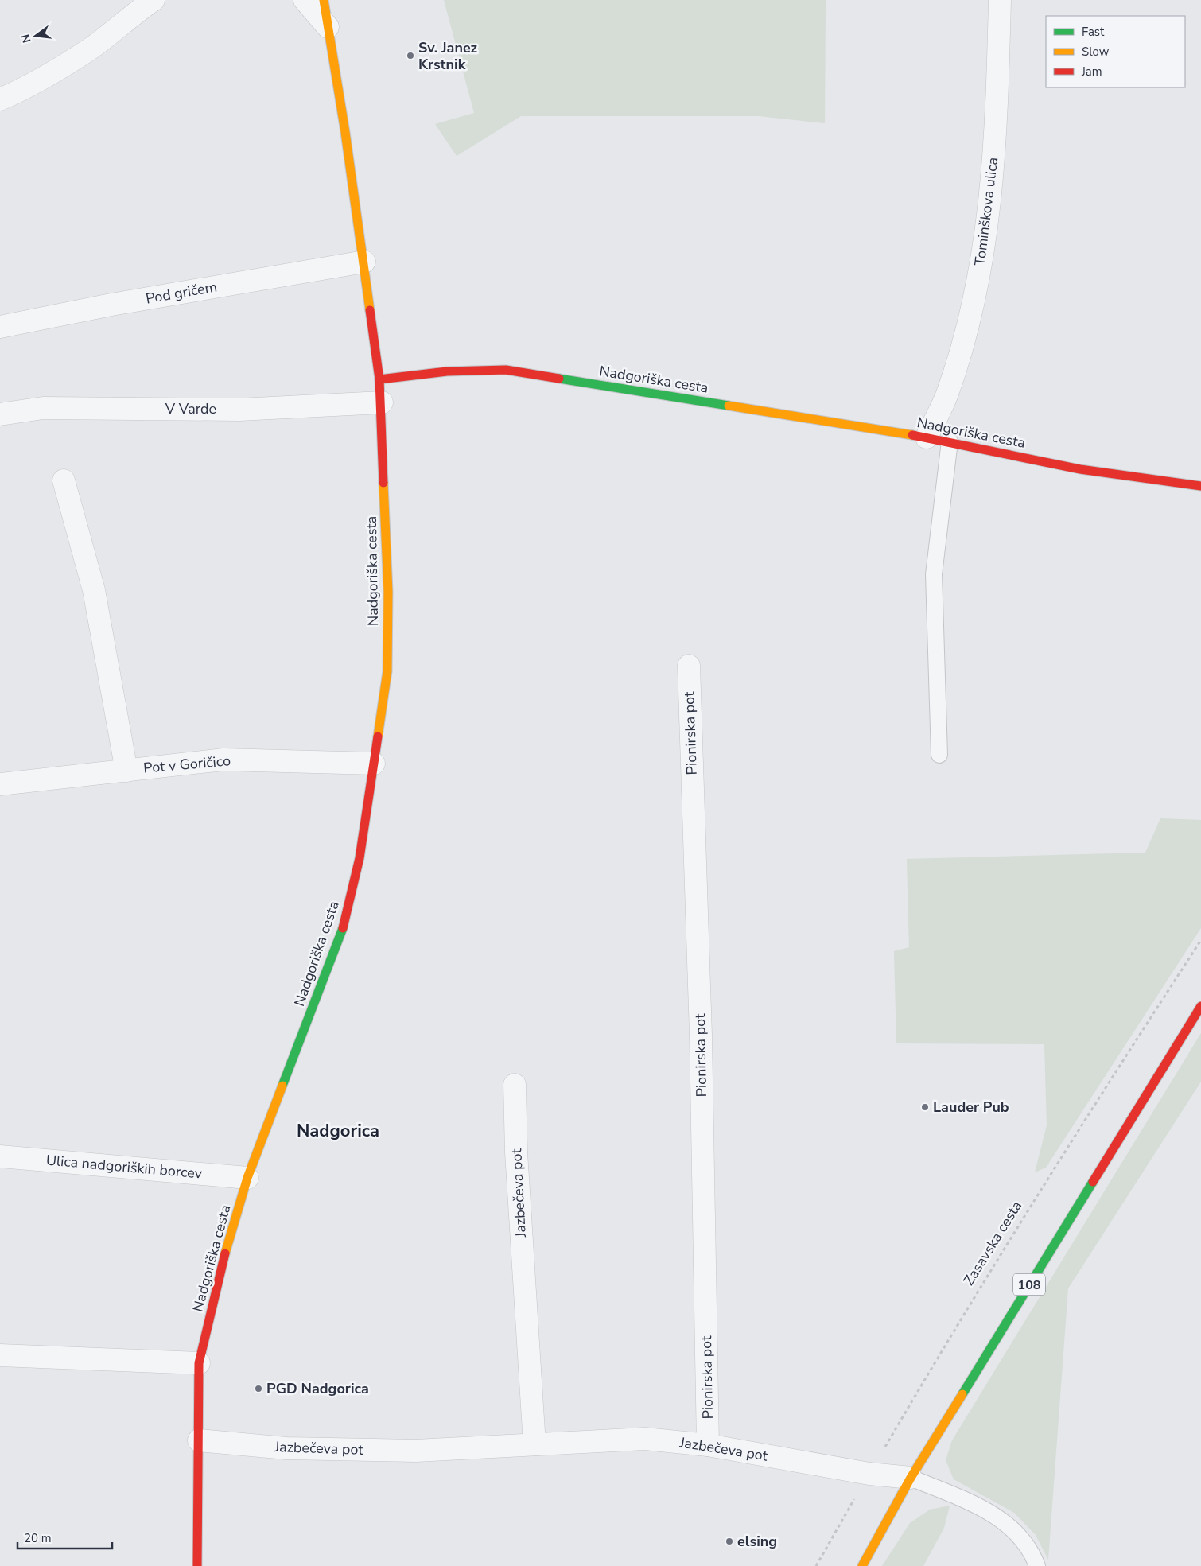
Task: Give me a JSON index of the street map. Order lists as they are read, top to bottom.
{
  "streets": {
    "street": [
      "Tominškova ulica",
      "Pod gričem",
      "Nadgoriška cesta",
      "V Varde",
      "Pionirska pot",
      "Pot v Goričico",
      "Ulica nadgoriških borcev",
      "Jazbečeva pot",
      "108"
    ],
    "path": ["Zasavska cesta"]
  },
  "crossings": [
    ["Tominškova ulica", "Nadgoriška cesta"],
    ["Nadgoriška cesta", "V Varde"],
    ["Nadgoriška cesta", "Pot v Goričico"],
    ["Nadgoriška cesta", "Ulica nadgoriških borcev"],
    ["Nadgoriška cesta", "Jazbečeva pot"],
    ["Pionirska pot", "Jazbečeva pot"],
    ["Jazbečeva pot", "Zasavska cesta"],
    ["Jazbečeva pot", "108"]
  ],
  "districts": ["Nadgorica"],
  "places": [
    "Sv. Janez Krstnik",
    "Lauder Pub",
    "PGD Nadgorica",
    "elsing"
  ],
  "legend": ["Fast", "Slow", "Jam"],
  "scale_bar": "20 m",
  "north": "left"
}
